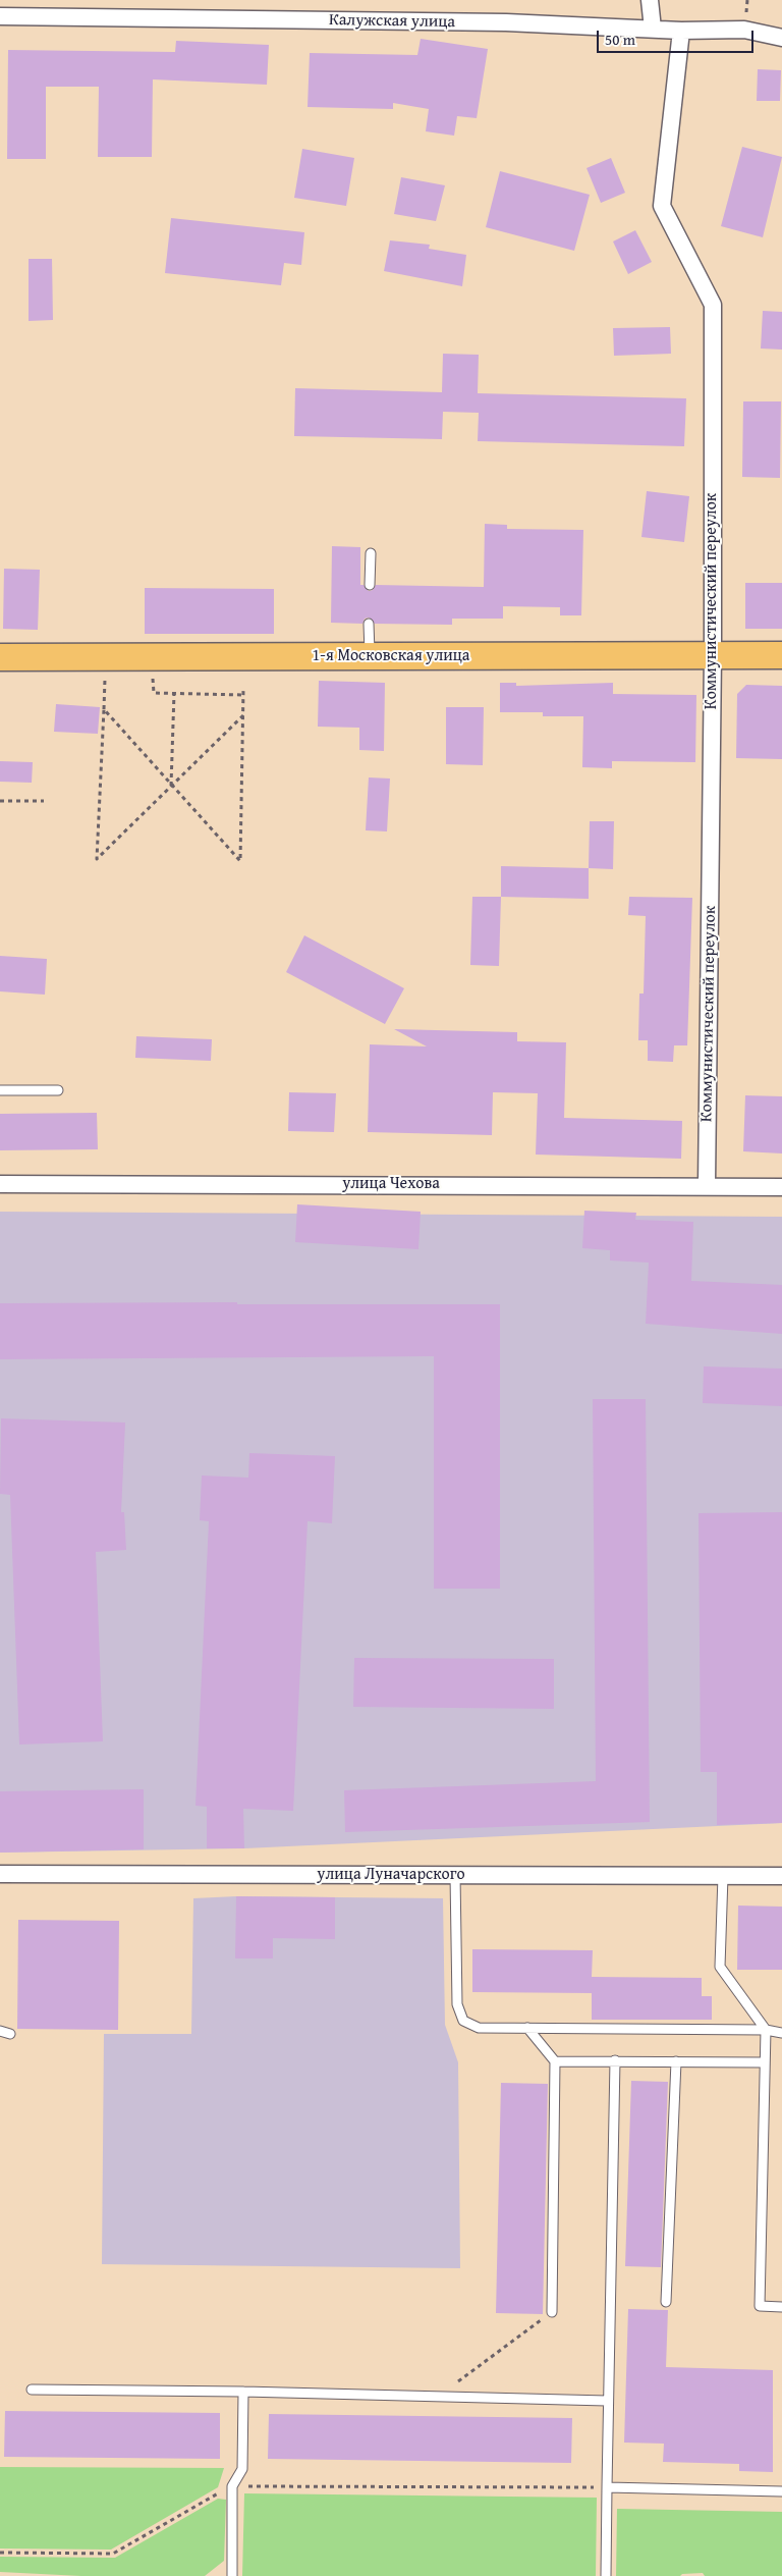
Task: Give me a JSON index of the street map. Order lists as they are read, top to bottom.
{
  "streets": {
    "main road": ["1-я Московская улица"],
    "street": [
      "Калужская улица",
      "Коммунистический переулок",
      "улица Чехова",
      "улица Луначарского"
    ]
  },
  "crossings": [
    ["Калужская улица", "Коммунистический переулок"],
    ["Коммунистический переулок", "1-я Московская улица"],
    ["Коммунистический переулок", "улица Чехова"]
  ],
  "scale_bar": "50 m"
}
